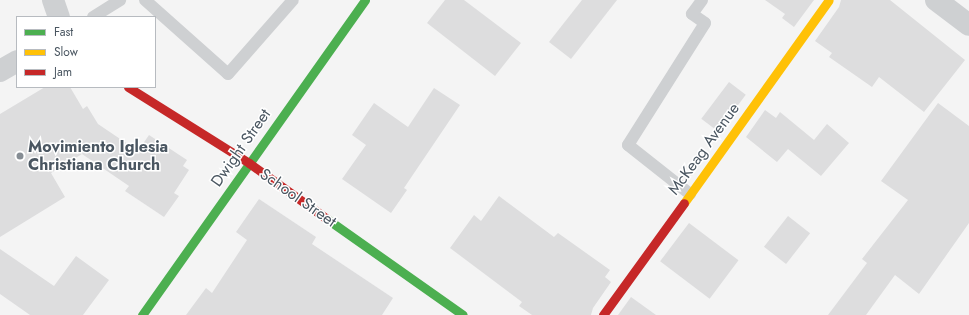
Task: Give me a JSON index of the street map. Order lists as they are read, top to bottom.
{
  "streets": {
    "street": ["Dwight Street", "McKeag Avenue", "School Street"]
  },
  "crossings": [
    ["Dwight Street", "School Street"]
  ],
  "places": ["Movimiento Iglesia Christiana Church"],
  "legend": ["Fast", "Slow", "Jam"]
}
